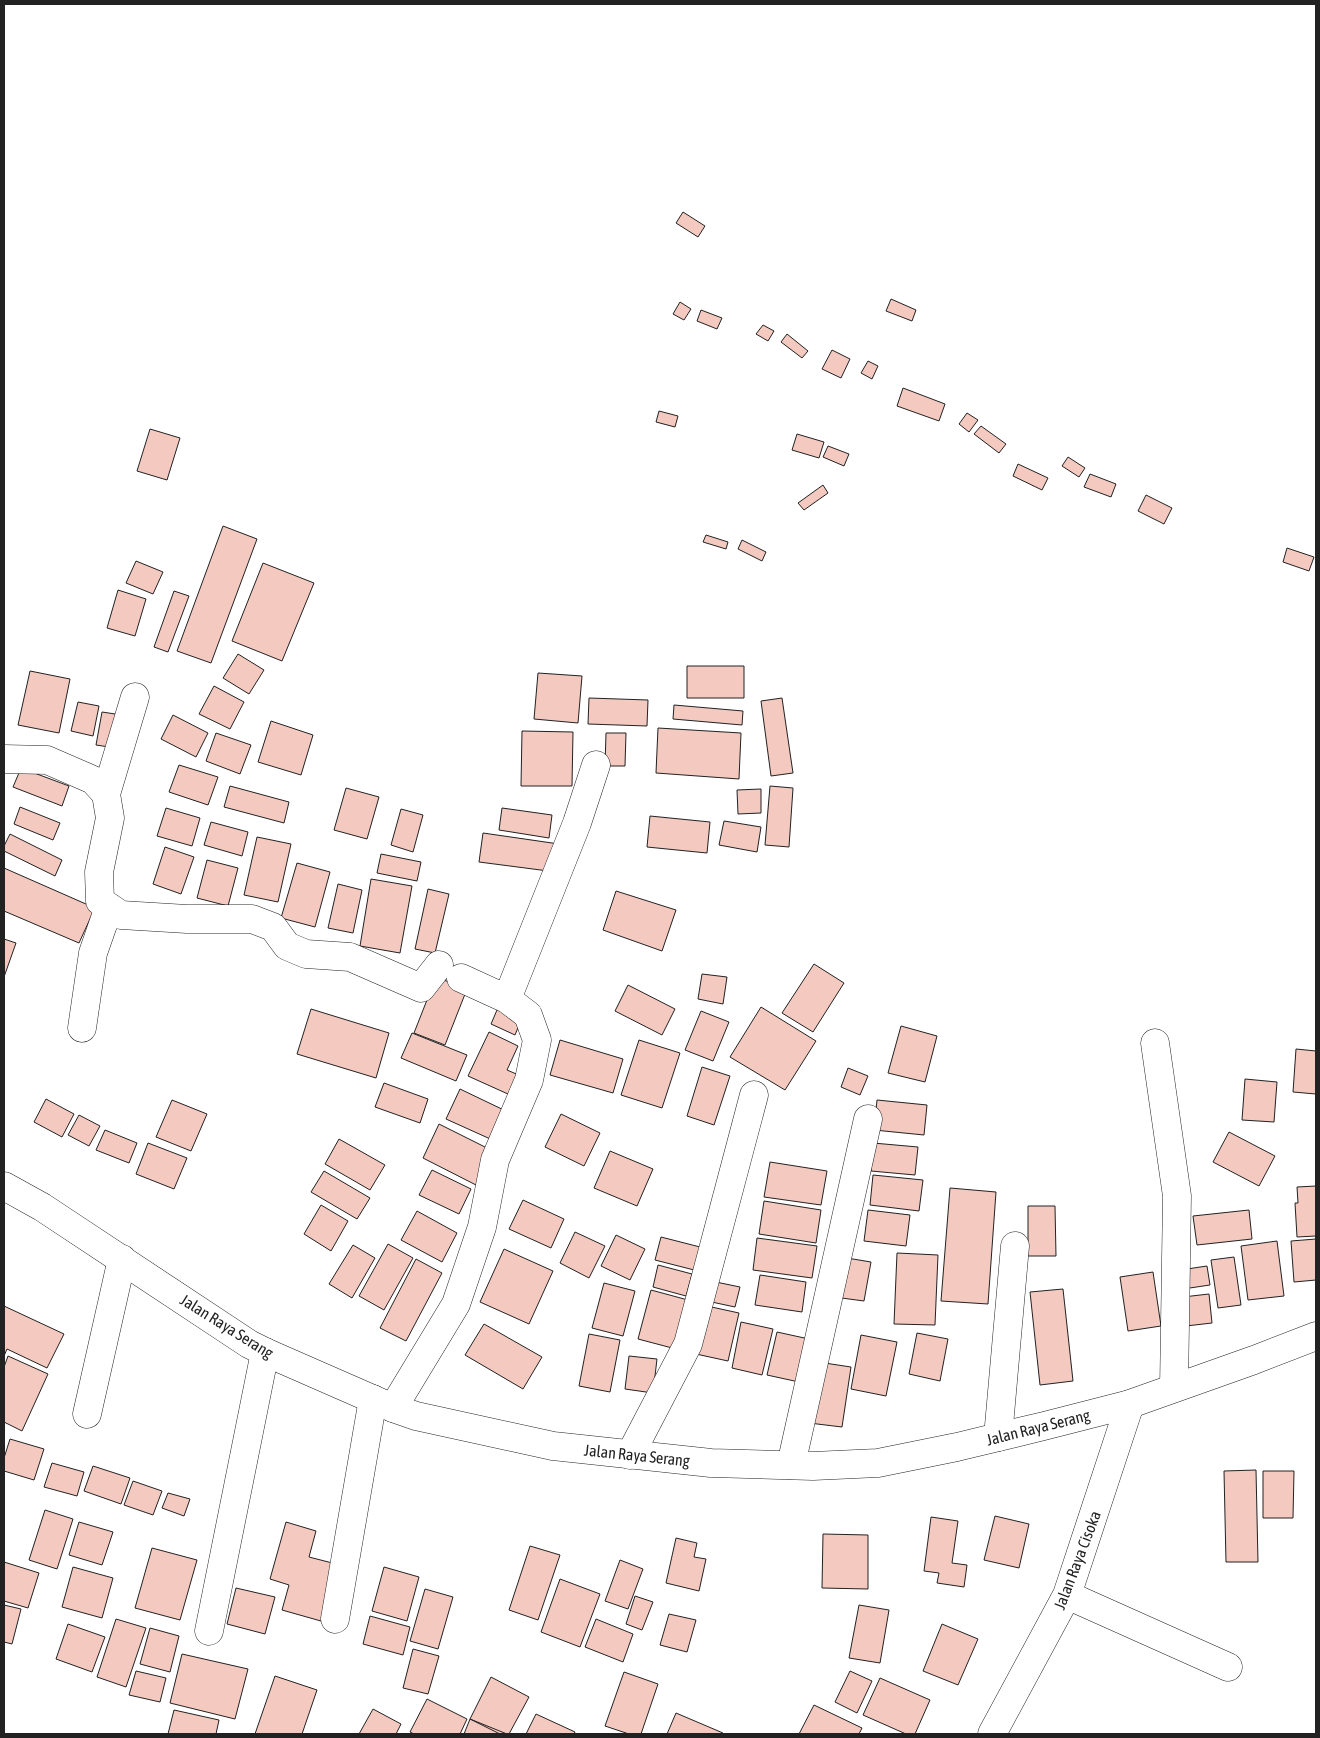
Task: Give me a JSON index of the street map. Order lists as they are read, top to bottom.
{
  "streets": {
    "main road": ["Jalan Raya Serang", "Jalan Raya Cisoka"]
  },
  "crossings": [
    ["Jalan Raya Serang", "Jalan Raya Cisoka"]
  ]
}
